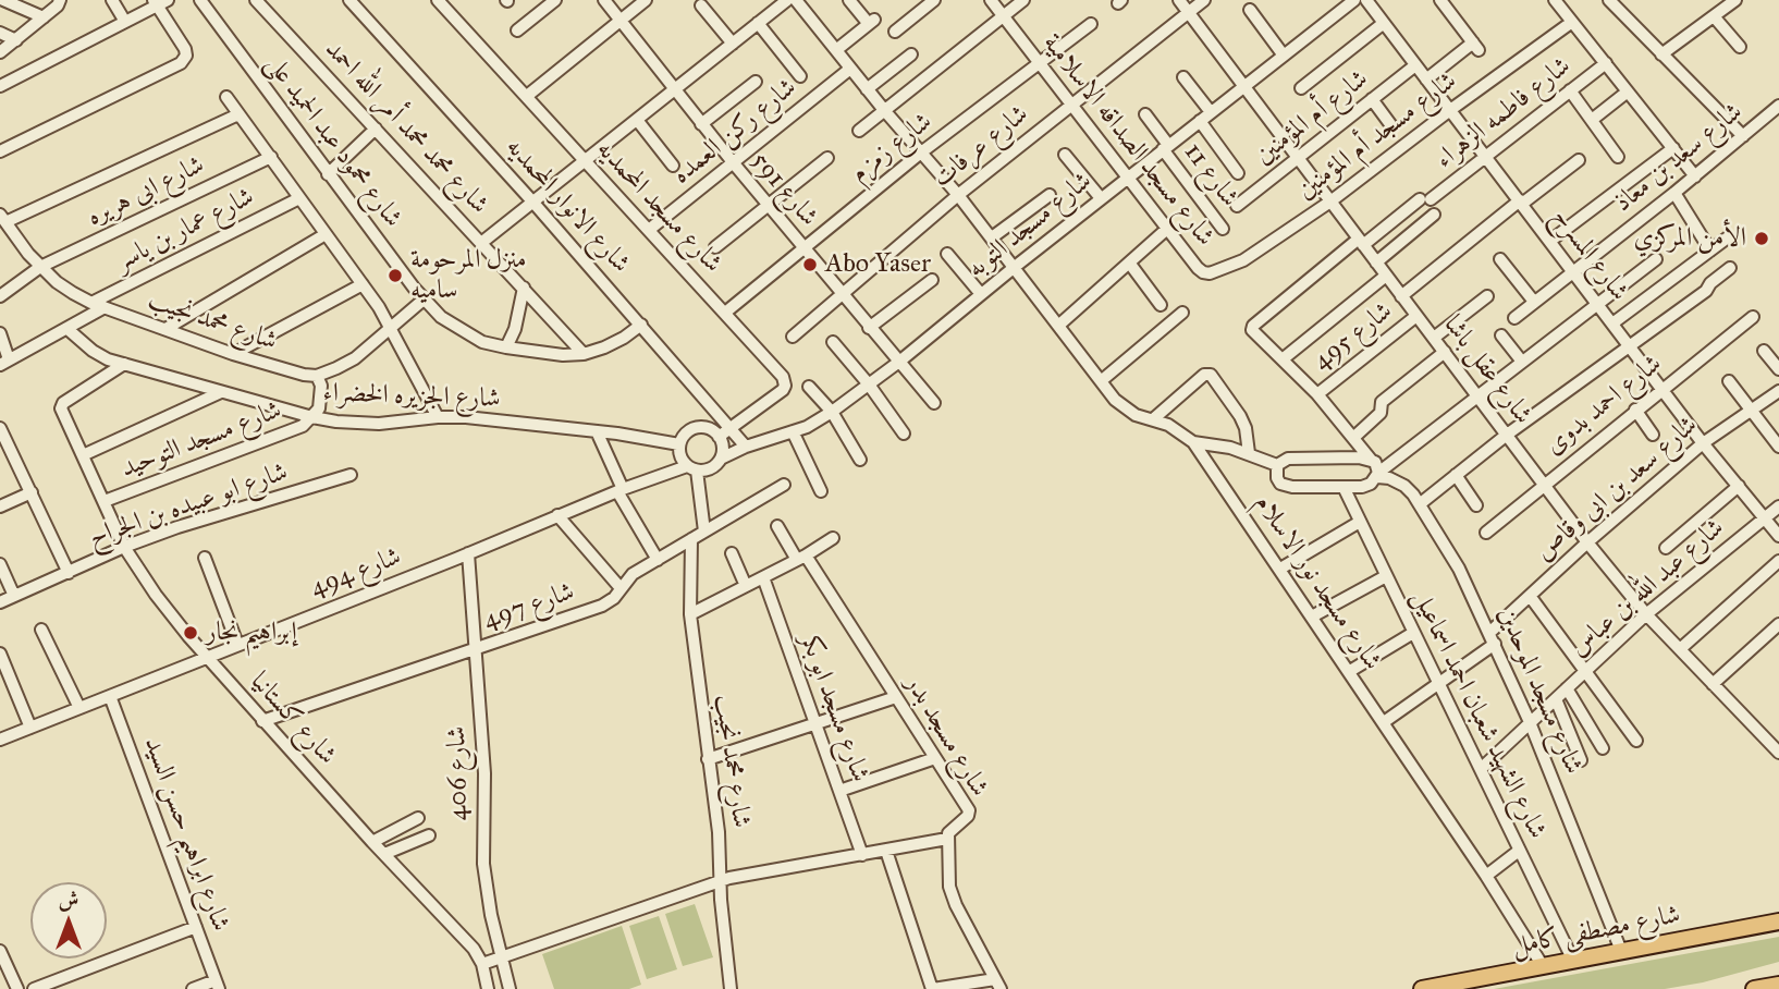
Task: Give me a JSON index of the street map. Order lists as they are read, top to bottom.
{
  "streets": {
    "main road": ["شارع مصطفى كامل"],
    "street": [
      "شارع فاطمه الزهراء",
      "شارع أم المؤمنين",
      "شارع محمد محمد أمر الله احمد",
      "شارع ركن العمده",
      "شارع مسجد أم المؤمنين",
      "شارع مسجد الصداقه الاسلامية",
      "شارع محمود عبد الحميد على",
      "شارع عرفات",
      "شارع زمزم",
      "شارع سعد بن معاذ",
      "شارع 11",
      "شارع 591",
      "شارع ابى هريره",
      "شارع الانوار المحمديه",
      "شارع مسجد المحمديه",
      "شارع مسجد التوبه",
      "شارع عمار بن ياسر",
      "شارع المسرح",
      "شارع محمد نجيب",
      "شارع 495",
      "شارع عقل باشا",
      "شارع الجزيره الخضراء",
      "شارع احمد بدوى",
      "شارع مسجد التوحيد",
      "شارع سعد بن ابى وقاص",
      "شارع ابو عبيده بن الجراح",
      "شارع 494",
      "شارع مسجد نور الاسلام",
      "شارع عبد الله بن عباس",
      "شارع 497",
      "شارع مسجد الموحدين",
      "شارع مسجد ابو بكر",
      "شارع الشهيد شعبان احمد اسماعيل",
      "شارع كستانيا",
      "شارع مسجد بدر",
      "شارع 406",
      "شارع ابراهيم حسن السيد"
    ]
  },
  "crossings": [
    ["شارع فاطمه الزهراء", "شارع المسرح"],
    ["شارع فاطمه الزهراء", "شارع عقل باشا"],
    ["شارع أم المؤمنين", "شارع المسرح"],
    ["شارع أم المؤمنين", "شارع عقل باشا"],
    ["شارع محمد محمد أمر الله احمد", "شارع محمود عبد الحميد على"],
    ["شارع ركن العمده", "شارع 591"],
    ["شارع ركن العمده", "شارع مسجد المحمديه"],
    ["شارع ركن العمده", "شارع مسجد نور الاسلام"],
    ["شارع مسجد أم المؤمنين", "شارع مسجد الصداقه الاسلامية"],
    ["شارع مسجد أم المؤمنين", "شارع المسرح"],
    ["شارع مسجد أم المؤمنين", "شارع عقل باشا"],
    ["شارع مسجد الصداقه الاسلامية", "شارع عرفات"],
    ["شارع مسجد الصداقه الاسلامية", "شارع زمزم"],
    ["شارع مسجد الصداقه الاسلامية", "شارع مسجد التوبه"],
    ["شارع محمود عبد الحميد على", "شارع الانوار المحمديه"],
    ["شارع عرفات", "شارع 591"],
    ["شارع عرفات", "شارع عقل باشا"],
    ["شارع عرفات", "شارع مسجد نور الاسلام"],
    ["شارع زمزم", "شارع 591"],
    ["شارع زمزم", "شارع مسجد المحمديه"],
    ["شارع زمزم", "شارع مسجد نور الاسلام"],
    ["شارع سعد بن معاذ", "شارع المسرح"],
    ["شارع 11", "شارع مسجد التوبه"],
    ["شارع 591", "شارع مسجد التوبه"],
    ["شارع ابى هريره", "شارع محمد نجيب"],
    ["شارع الانوار المحمديه", "شارع مسجد المحمديه"],
    ["شارع الانوار المحمديه", "شارع مسجد التوبه"],
    ["شارع مسجد المحمديه", "شارع مسجد التوبه"],
    ["شارع مسجد المحمديه", "شارع الجزيره الخضراء"],
    ["شارع مسجد المحمديه", "شارع 494"],
    ["شارع مسجد التوبه", "شارع عقل باشا"],
    ["شارع مسجد التوبه", "شارع الجزيره الخضراء"],
    ["شارع مسجد التوبه", "شارع 494"],
    ["شارع مسجد التوبه", "شارع مسجد نور الاسلام"],
    ["شارع عمار بن ياسر", "شارع محمد نجيب"],
    ["شارع المسرح", "شارع احمد بدوى"],
    ["شارع المسرح", "شارع سعد بن ابى وقاص"],
    ["شارع المسرح", "شارع عبد الله بن عباس"],
    ["شارع محمد نجيب", "شارع مسجد التوحيد"],
    ["شارع محمد نجيب", "شارع 497"],
    ["شارع 495", "شارع عقل باشا"],
    ["شارع عقل باشا", "شارع احمد بدوى"],
    ["شارع عقل باشا", "شارع سعد بن ابى وقاص"],
    ["شارع عقل باشا", "شارع عبد الله بن عباس"],
    ["شارع الجزيره الخضراء", "شارع مسجد التوحيد"],
    ["شارع الجزيره الخضراء", "شارع 494"],
    ["شارع الجزيره الخضراء", "شارع كستانيا"],
    ["شارع مسجد التوحيد", "شارع كستانيا"],
    ["شارع سعد بن ابى وقاص", "شارع مسجد نور الاسلام"],
    ["شارع سعد بن ابى وقاص", "شارع مسجد الموحدين"],
    ["شارع سعد بن ابى وقاص", "شارع الشهيد شعبان احمد اسماعيل"],
    ["شارع ابو عبيده بن الجراح", "شارع كستانيا"],
    ["شارع 494", "شارع كستانيا"],
    ["شارع 494", "شارع 406"],
    ["شارع 494", "شارع ابراهيم حسن السيد"],
    ["شارع مسجد نور الاسلام", "شارع مصطفى كامل"],
    ["شارع عبد الله بن عباس", "شارع مسجد الموحدين"],
    ["شارع عبد الله بن عباس", "شارع الشهيد شعبان احمد اسماعيل"],
    ["شارع 497", "شارع كستانيا"],
    ["شارع 497", "شارع 406"],
    ["شارع مسجد الموحدين", "شارع مصطفى كامل"],
    ["شارع الشهيد شعبان احمد اسماعيل", "شارع مصطفى كامل"]
  ],
  "places": [
    "الأمن المركزي",
    "Abo Yaser",
    "منزل المرحومة ساميه",
    "إبراهيم نجار"
  ],
  "north": "top"
}
